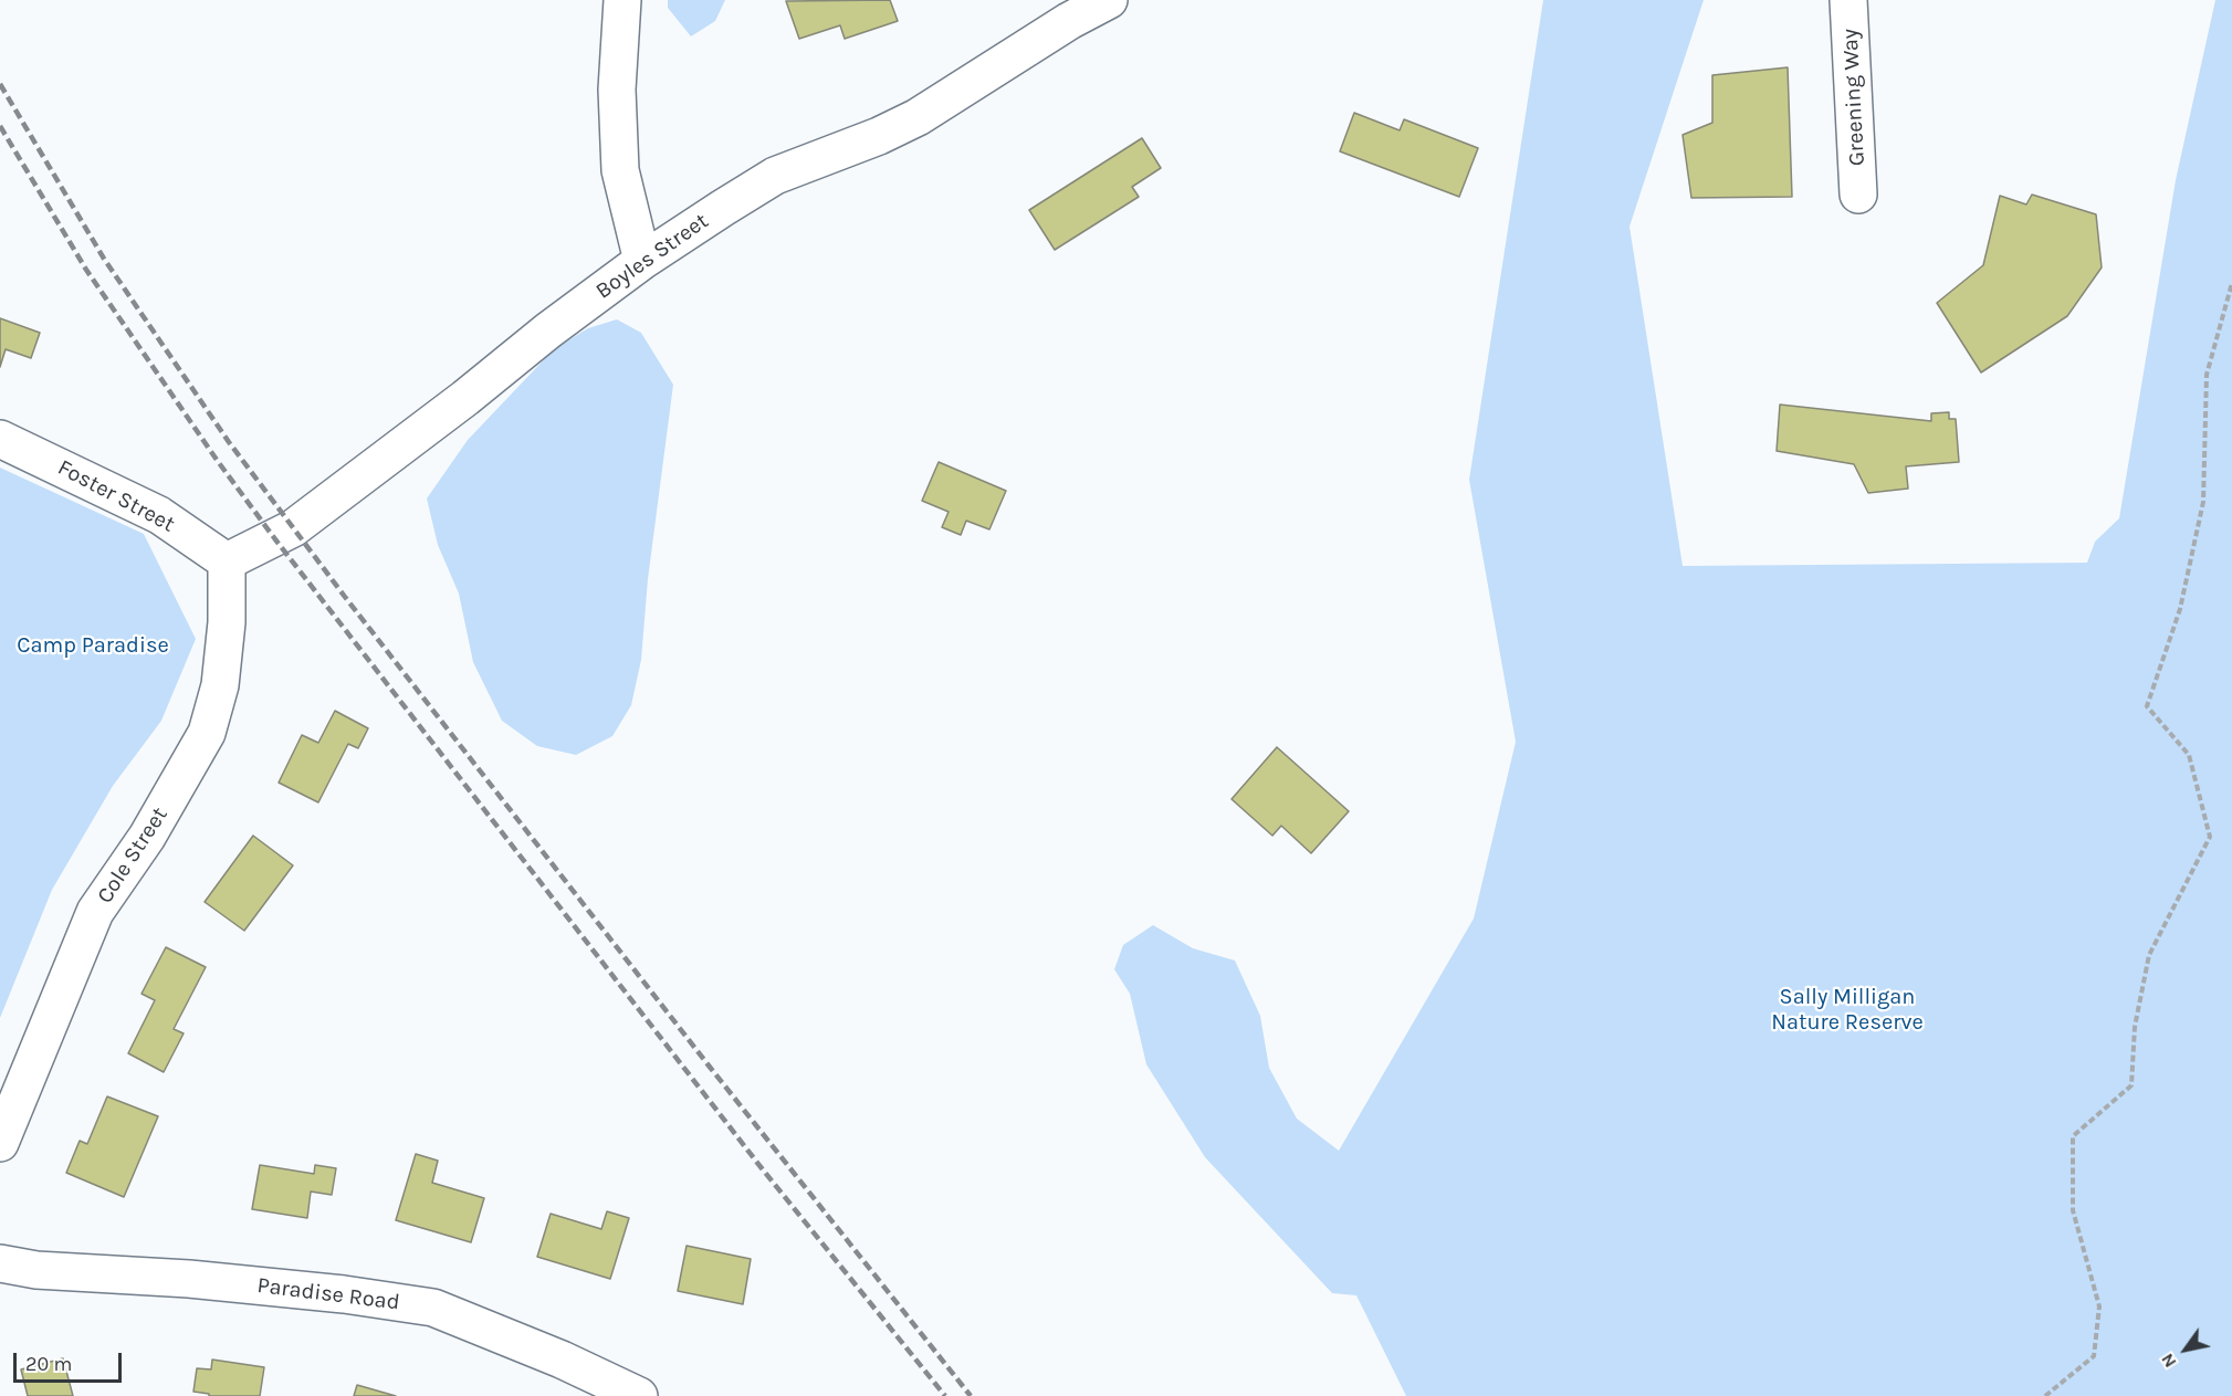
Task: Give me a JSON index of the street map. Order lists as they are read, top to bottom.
{
  "streets": {
    "street": [
      "Greening Way",
      "Boyles Street",
      "Foster Street",
      "Cole Street",
      "Paradise Road"
    ]
  },
  "crossings": [
    ["Boyles Street", "Foster Street"],
    ["Boyles Street", "Cole Street"],
    ["Foster Street", "Cole Street"]
  ],
  "parks": ["Camp Paradise", "Sally Milligan Nature Reserve"],
  "scale_bar": "20 m",
  "north": "bottom left"
}
